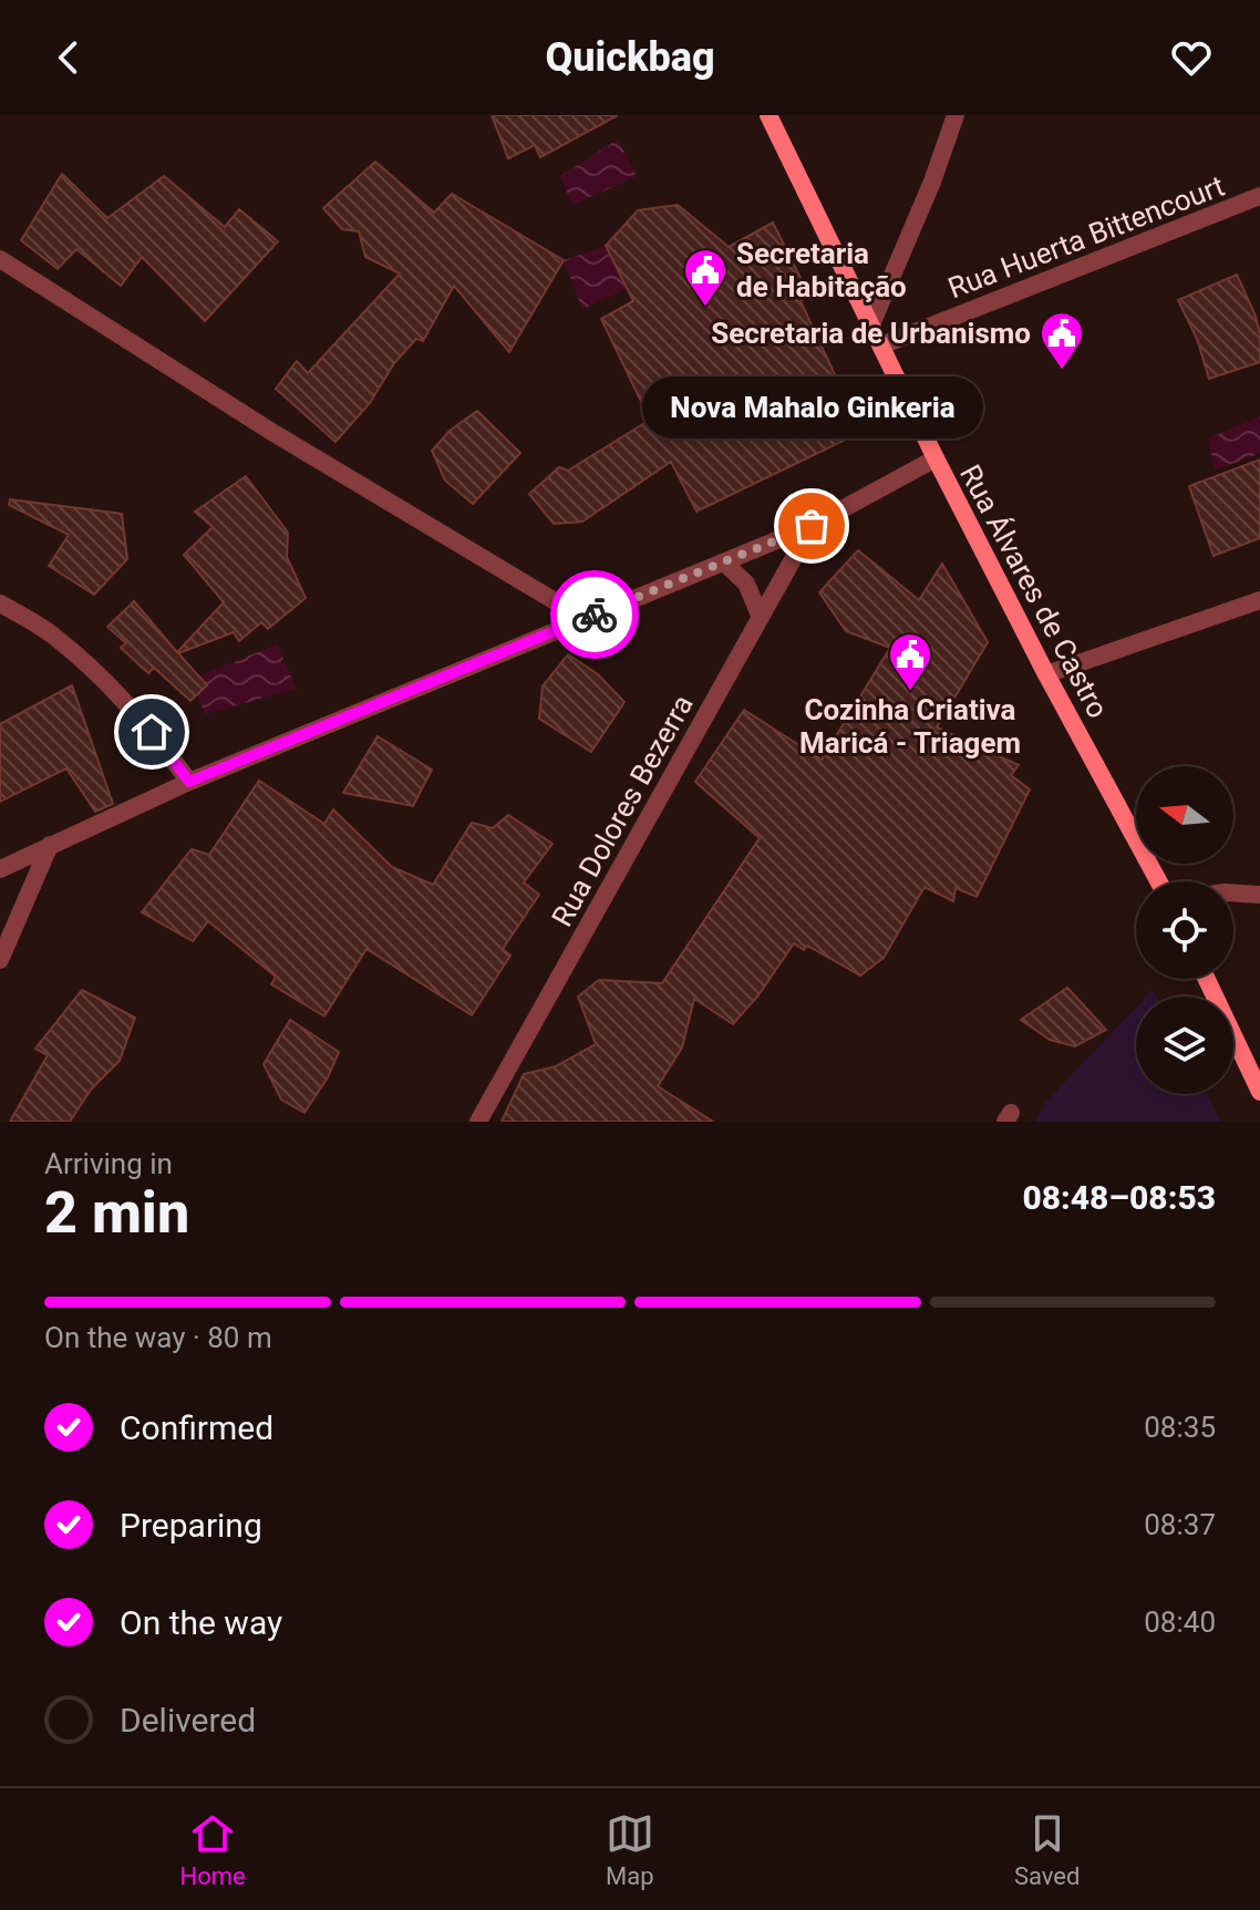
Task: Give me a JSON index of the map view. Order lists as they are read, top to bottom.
{
  "streets": {
    "street": ["Rua Huerta Bittencourt", "Rua Álvares de Castro", "Rua Dolores Bezerra"]
  },
  "crossings": [
    ["Rua Huerta Bittencourt", "Rua Álvares de Castro"]
  ],
  "places": {
    "public building": ["Secretaria de Habitação", "Secretaria de Urbanismo", "Cozinha Criativa Maricá - Triagem"],
    "other": ["Nova Mahalo Ginkeria"]
  },
  "north": "left",
  "page": {
    "header": "Quickbag",
    "bubble": "Nova Mahalo Ginkeria",
    "heading": ["2 min", "Arriving in", "08:48–08:53"],
    "bar": "On the way · 80 m",
    "list": [
      ["Confirmed", "08:35"],
      ["Preparing", "08:37"],
      ["On the way", "08:40"],
      "Delivered"
    ],
    "tabs": ["Home", "Map", "Saved"]
  }
}
